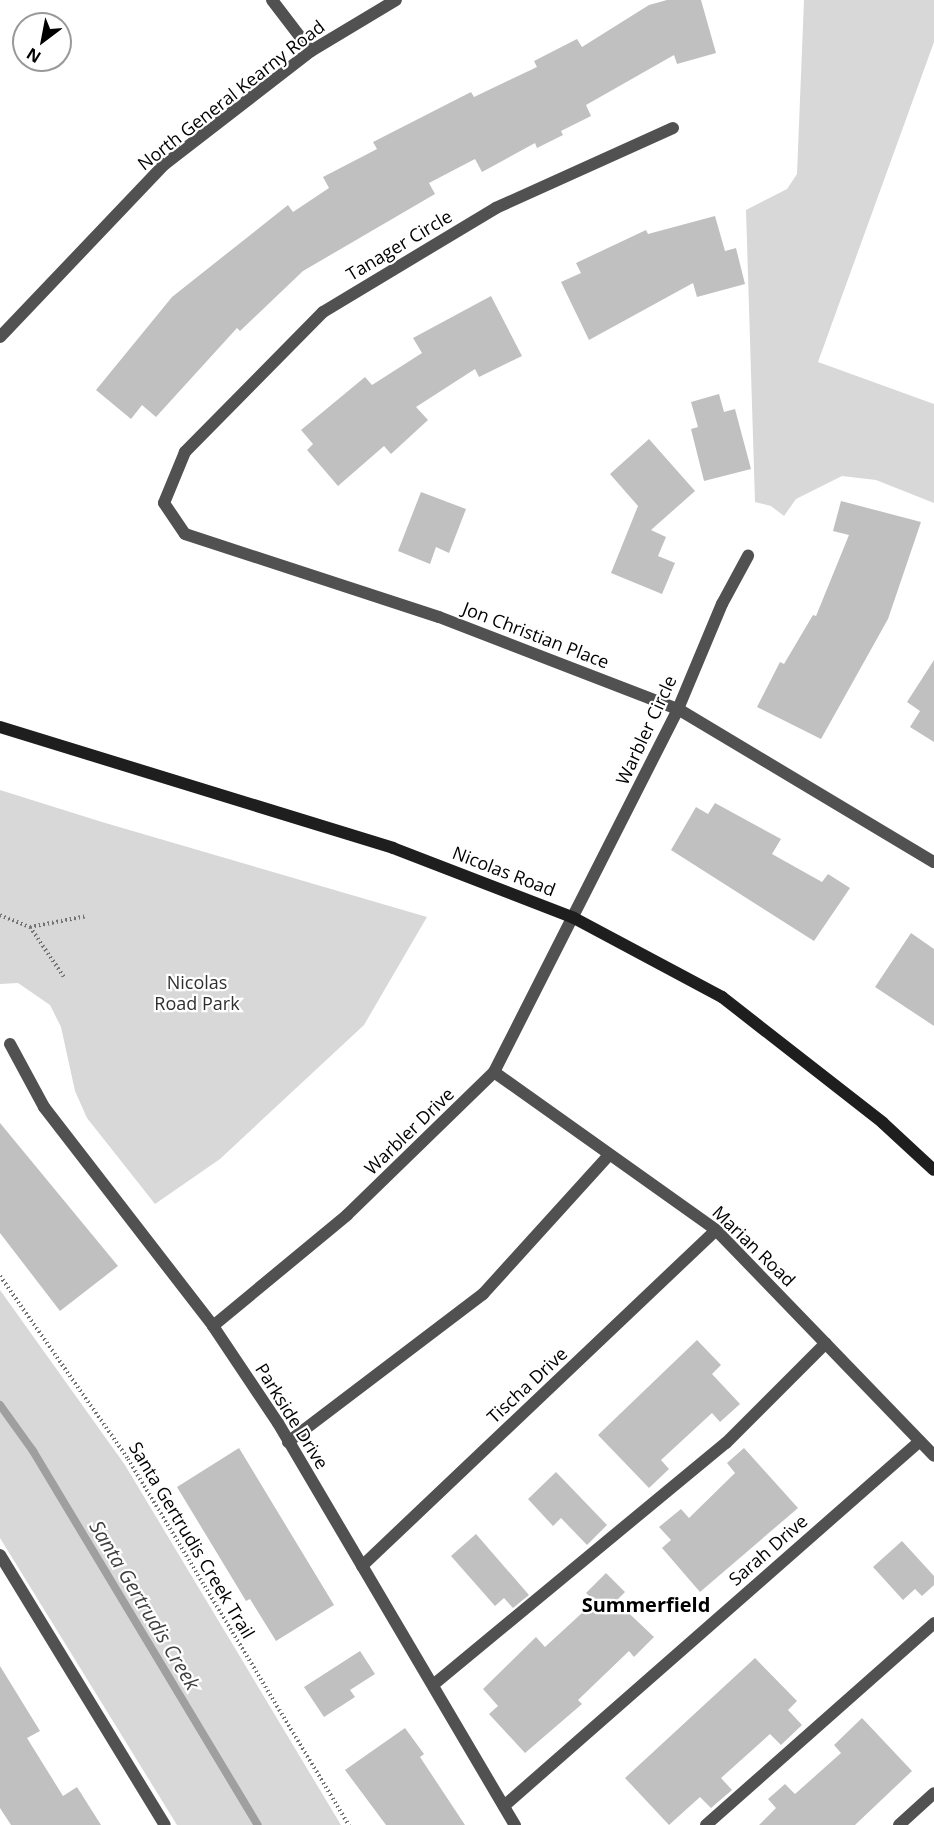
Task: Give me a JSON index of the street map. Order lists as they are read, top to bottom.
{
  "streets": {
    "main road": ["Nicolas Road"],
    "street": [
      "North General Kearny Road",
      "Tanager Circle",
      "Jon Christian Place",
      "Warbler Circle",
      "Warbler Drive",
      "Marian Road",
      "Tischa Drive",
      "Parkside Drive",
      "Sarah Drive"
    ],
    "path": ["Santa Gertrudis Creek Trail"]
  },
  "crossings": [
    ["Tanager Circle", "Jon Christian Place"],
    ["Jon Christian Place", "Warbler Circle"],
    ["Warbler Circle", "Nicolas Road"],
    ["Warbler Circle", "Warbler Drive"],
    ["Nicolas Road", "Warbler Drive"],
    ["Warbler Drive", "Marian Road"],
    ["Warbler Drive", "Parkside Drive"],
    ["Marian Road", "Tischa Drive"],
    ["Marian Road", "Sarah Drive"],
    ["Tischa Drive", "Parkside Drive"],
    ["Parkside Drive", "Sarah Drive"]
  ],
  "districts": ["Summerfield"],
  "water": ["Santa Gertrudis Creek"],
  "parks": ["Nicolas Road Park"],
  "north": "bottom left"
}
